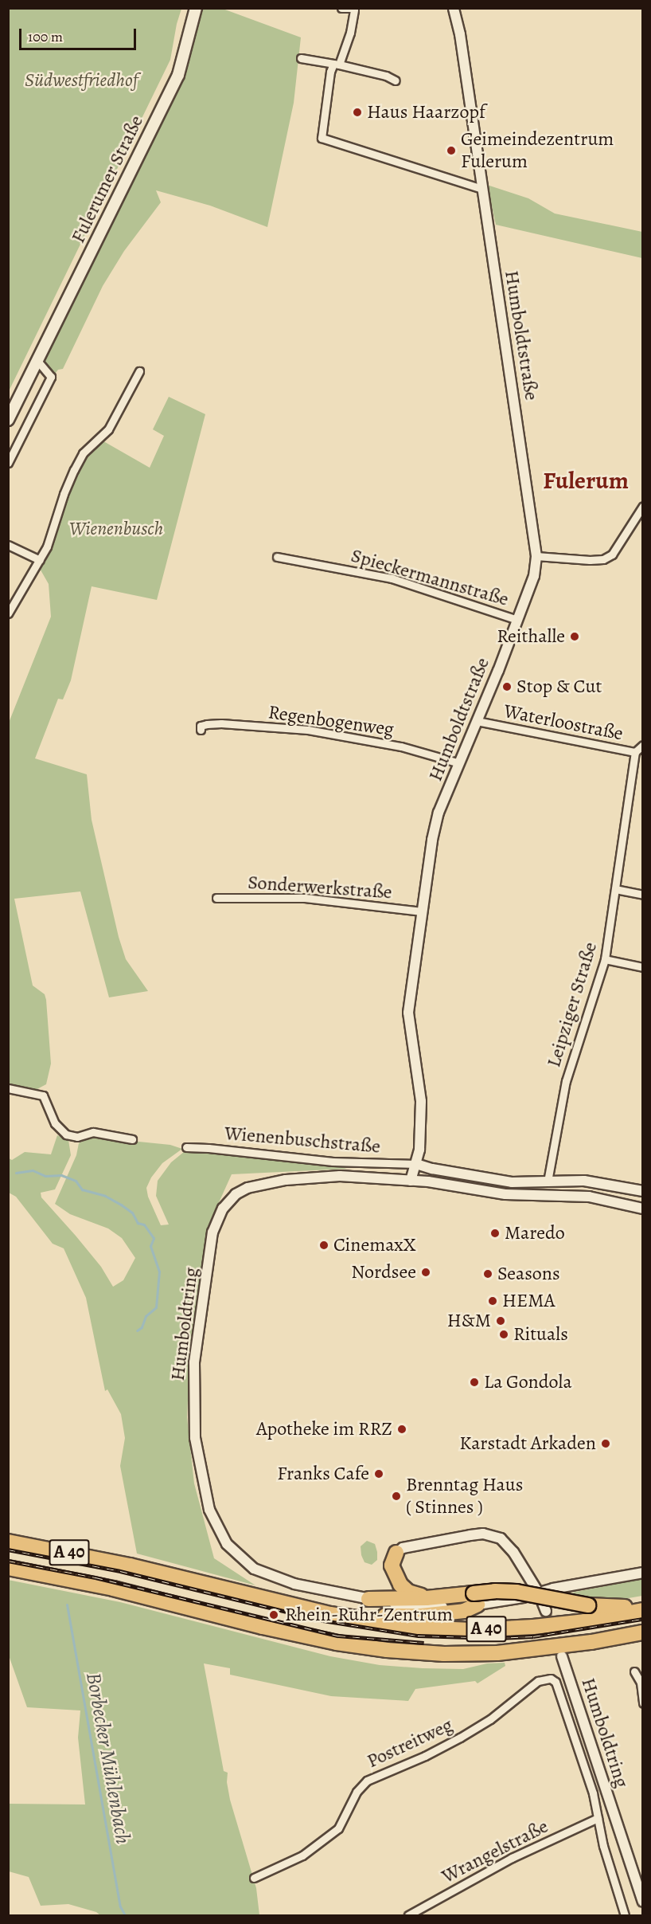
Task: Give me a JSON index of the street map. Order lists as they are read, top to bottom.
{
  "streets": {
    "highway": ["A 40"],
    "main road": ["Fulerumer Straße"],
    "street": [
      "Humboldtstraße",
      "Spieckermannstraße",
      "Regenbogenweg",
      "Waterloostraße",
      "Sonderwerkstraße",
      "Leipziger Straße",
      "Wienenbuschstraße",
      "Humboldtring",
      "Postreitweg",
      "Wrangelstraße"
    ]
  },
  "crossings": [
    ["Humboldtstraße", "Spieckermannstraße"],
    ["Humboldtstraße", "Regenbogenweg"],
    ["Humboldtstraße", "Waterloostraße"],
    ["Humboldtstraße", "Sonderwerkstraße"],
    ["Humboldtstraße", "Wienenbuschstraße"],
    ["Humboldtstraße", "Humboldtring"],
    ["Waterloostraße", "Leipziger Straße"],
    ["Postreitweg", "Wrangelstraße"]
  ],
  "districts": ["Fulerum"],
  "water": ["Borbecker Mühlenbach"],
  "parks": ["Südwestfriedhof", "Wienenbusch"],
  "places": [
    "Haus Haarzopf",
    "Geimeindezentrum Fulerum",
    "Reithalle",
    "Stop & Cut",
    "Maredo",
    "CinemaxX",
    "Nordsee",
    "Seasons",
    "HEMA",
    "H&M",
    "Rituals",
    "La Gondola",
    "Apotheke im RRZ",
    "Karstadt Arkaden",
    "Franks Cafe",
    "Brenntag Haus ( Stinnes )",
    "Rhein-Ruhr-Zentrum"
  ],
  "scale_bar": "100 m"
}
